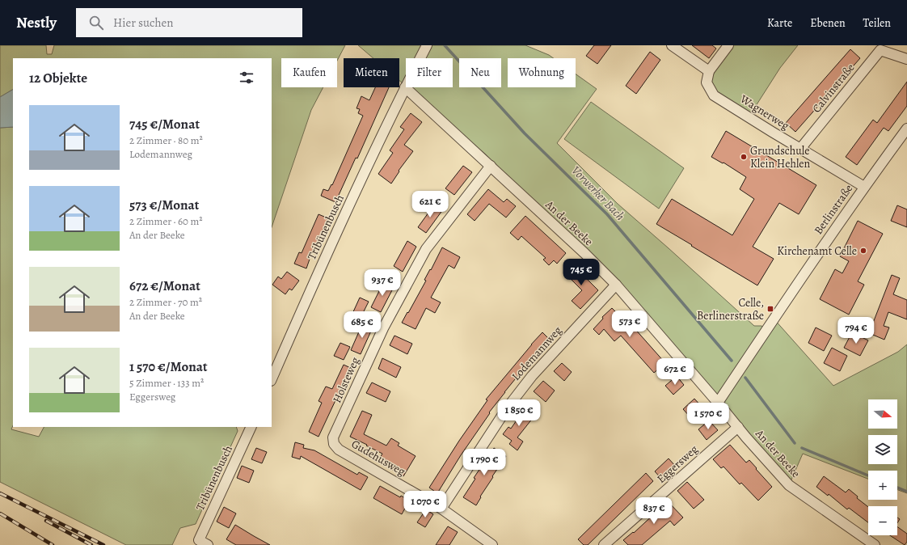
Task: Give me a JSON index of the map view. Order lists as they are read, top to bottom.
{
  "streets": {
    "street": [
      "Calvinstraße",
      "Wagnerweg",
      "Berlinstraße",
      "An der Beeke",
      "Tribünenbusch",
      "Lodemannweg",
      "Holsteweg",
      "Gudehusweg",
      "Eggersweg"
    ]
  },
  "crossings": [
    ["Calvinstraße", "Wagnerweg"],
    ["Wagnerweg", "Berlinstraße"],
    ["Berlinstraße", "An der Beeke"],
    ["An der Beeke", "Lodemannweg"],
    ["An der Beeke", "Holsteweg"],
    ["An der Beeke", "Eggersweg"],
    ["Lodemannweg", "Gudehusweg"],
    ["Holsteweg", "Gudehusweg"]
  ],
  "water": ["Vorwerker Bach"],
  "places": {
    "other": ["Grundschule Klein Hehlen", "Kirchenamt Celle"],
    "transit": ["Celle, Berlinerstraße"]
  },
  "north": "right",
  "page": {
    "header": "Nestly",
    "search": "Hier suchen",
    "nav": ["Karte", "Ebenen", "Teilen"],
    "chip": [
      "Kaufen",
      "Mieten",
      "Filter",
      "Neu",
      "Wohnung"
    ],
    "heading": "12 Objekte",
    "list": [
      {
        "name": "745 €/Monat",
        "note": "2 Zimmer · 80 m² · Lodemannweg"
      },
      {
        "name": "573 €/Monat",
        "note": "2 Zimmer · 60 m² · An der Beeke"
      },
      {
        "name": "672 €/Monat",
        "note": "2 Zimmer · 70 m² · An der Beeke"
      },
      {
        "name": "1 570 €/Monat",
        "note": "5 Zimmer · 133 m² · Eggersweg"
      }
    ],
    "price": [
      "621 €",
      "745 €",
      "937 €",
      "573 €",
      "685 €",
      "794 €",
      "672 €",
      "1 850 €",
      "1 570 €",
      "1 790 €",
      "1 070 €",
      "837 €"
    ],
    "map_buttons": ["+", "−"]
  }
}
